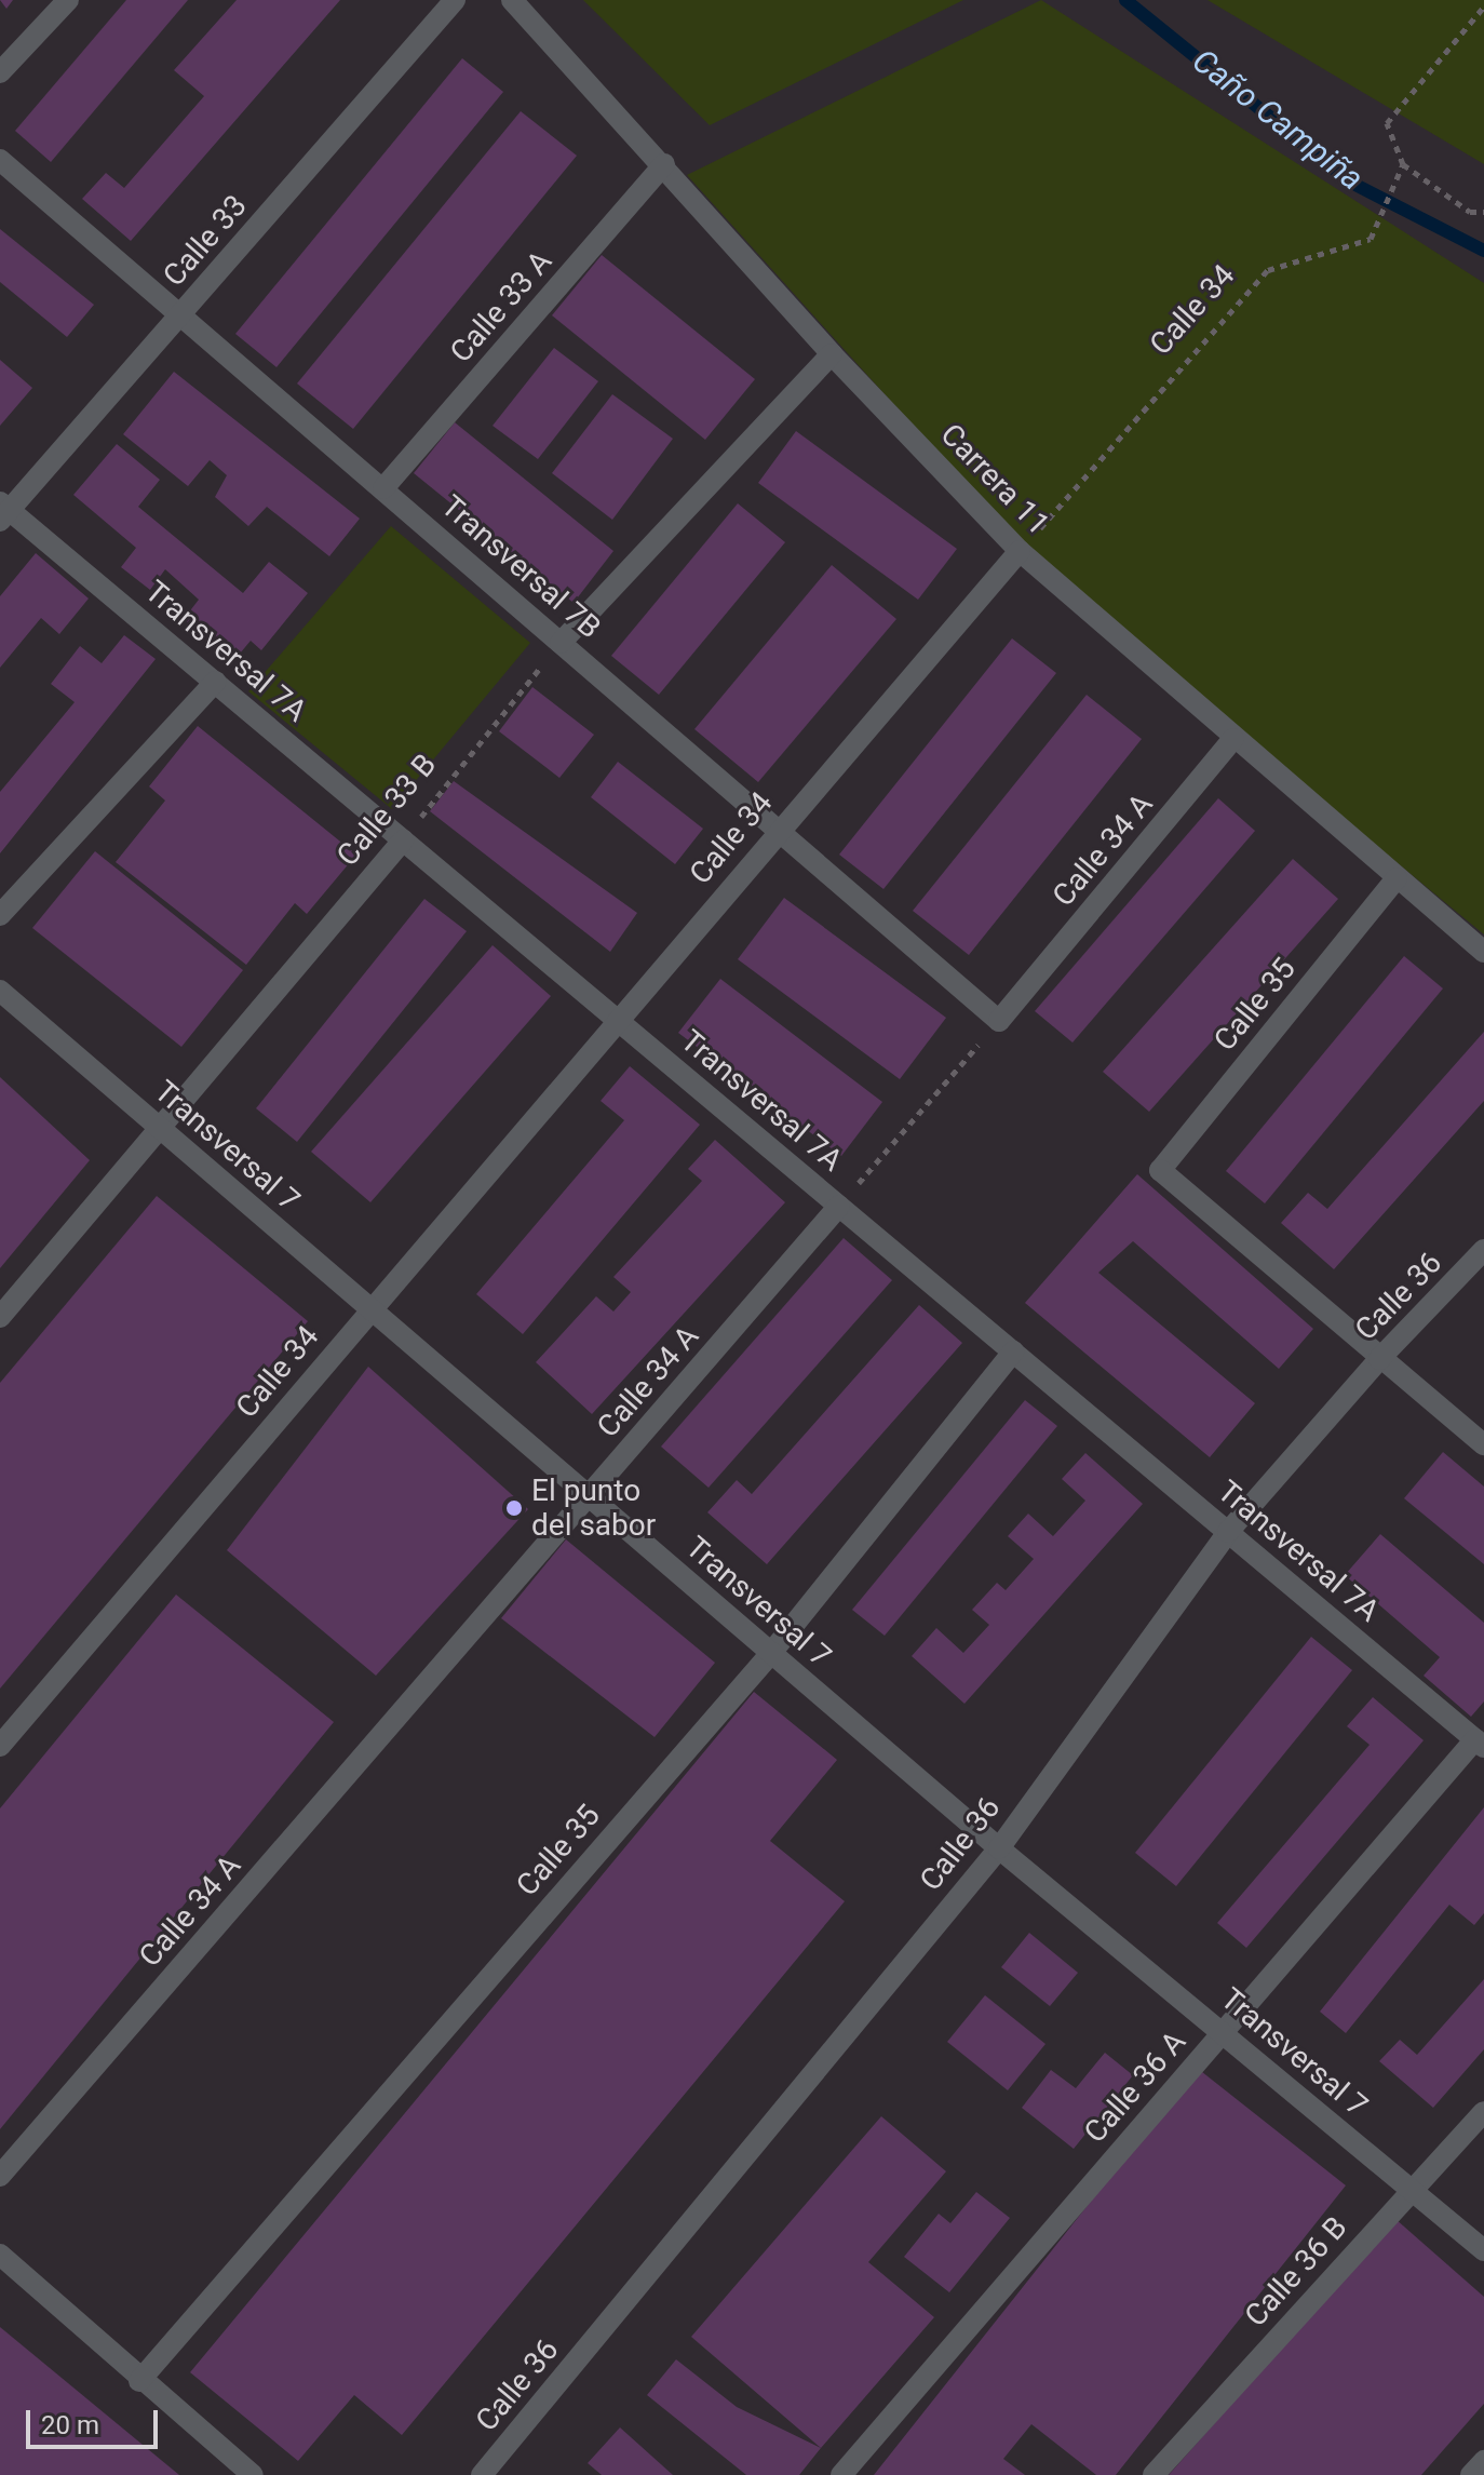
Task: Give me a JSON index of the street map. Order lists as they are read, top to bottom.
{
  "streets": {
    "street": [
      "Calle 33",
      "Calle 33 A",
      "Calle 34",
      "Carrera 11",
      "Transversal 7B",
      "Transversal 7A",
      "Calle 33 B",
      "Calle 34 A",
      "Calle 35",
      "Transversal 7",
      "Calle 36",
      "Calle 36 A",
      "Calle 36 B"
    ]
  },
  "crossings": [
    ["Calle 33", "Transversal 7B"],
    ["Calle 33", "Transversal 7A"],
    ["Calle 33 A", "Carrera 11"],
    ["Calle 33 A", "Transversal 7B"],
    ["Calle 34", "Carrera 11"],
    ["Calle 34", "Transversal 7B"],
    ["Calle 34", "Transversal 7A"],
    ["Calle 34", "Transversal 7"],
    ["Carrera 11", "Calle 34 A"],
    ["Carrera 11", "Calle 35"],
    ["Transversal 7B", "Calle 33 B"],
    ["Transversal 7B", "Calle 34 A"],
    ["Transversal 7A", "Calle 33 B"],
    ["Transversal 7A", "Calle 34 A"],
    ["Transversal 7A", "Calle 35"],
    ["Transversal 7A", "Calle 36"],
    ["Transversal 7A", "Calle 36 A"],
    ["Calle 33 B", "Transversal 7"],
    ["Calle 34 A", "Transversal 7"],
    ["Calle 35", "Transversal 7"],
    ["Calle 35", "Calle 36"],
    ["Transversal 7", "Calle 36"],
    ["Transversal 7", "Calle 36 A"],
    ["Transversal 7", "Calle 36 B"]
  ],
  "water": ["Caño Campiña"],
  "places": ["El punto del sabor"],
  "scale_bar": "20 m"
}
